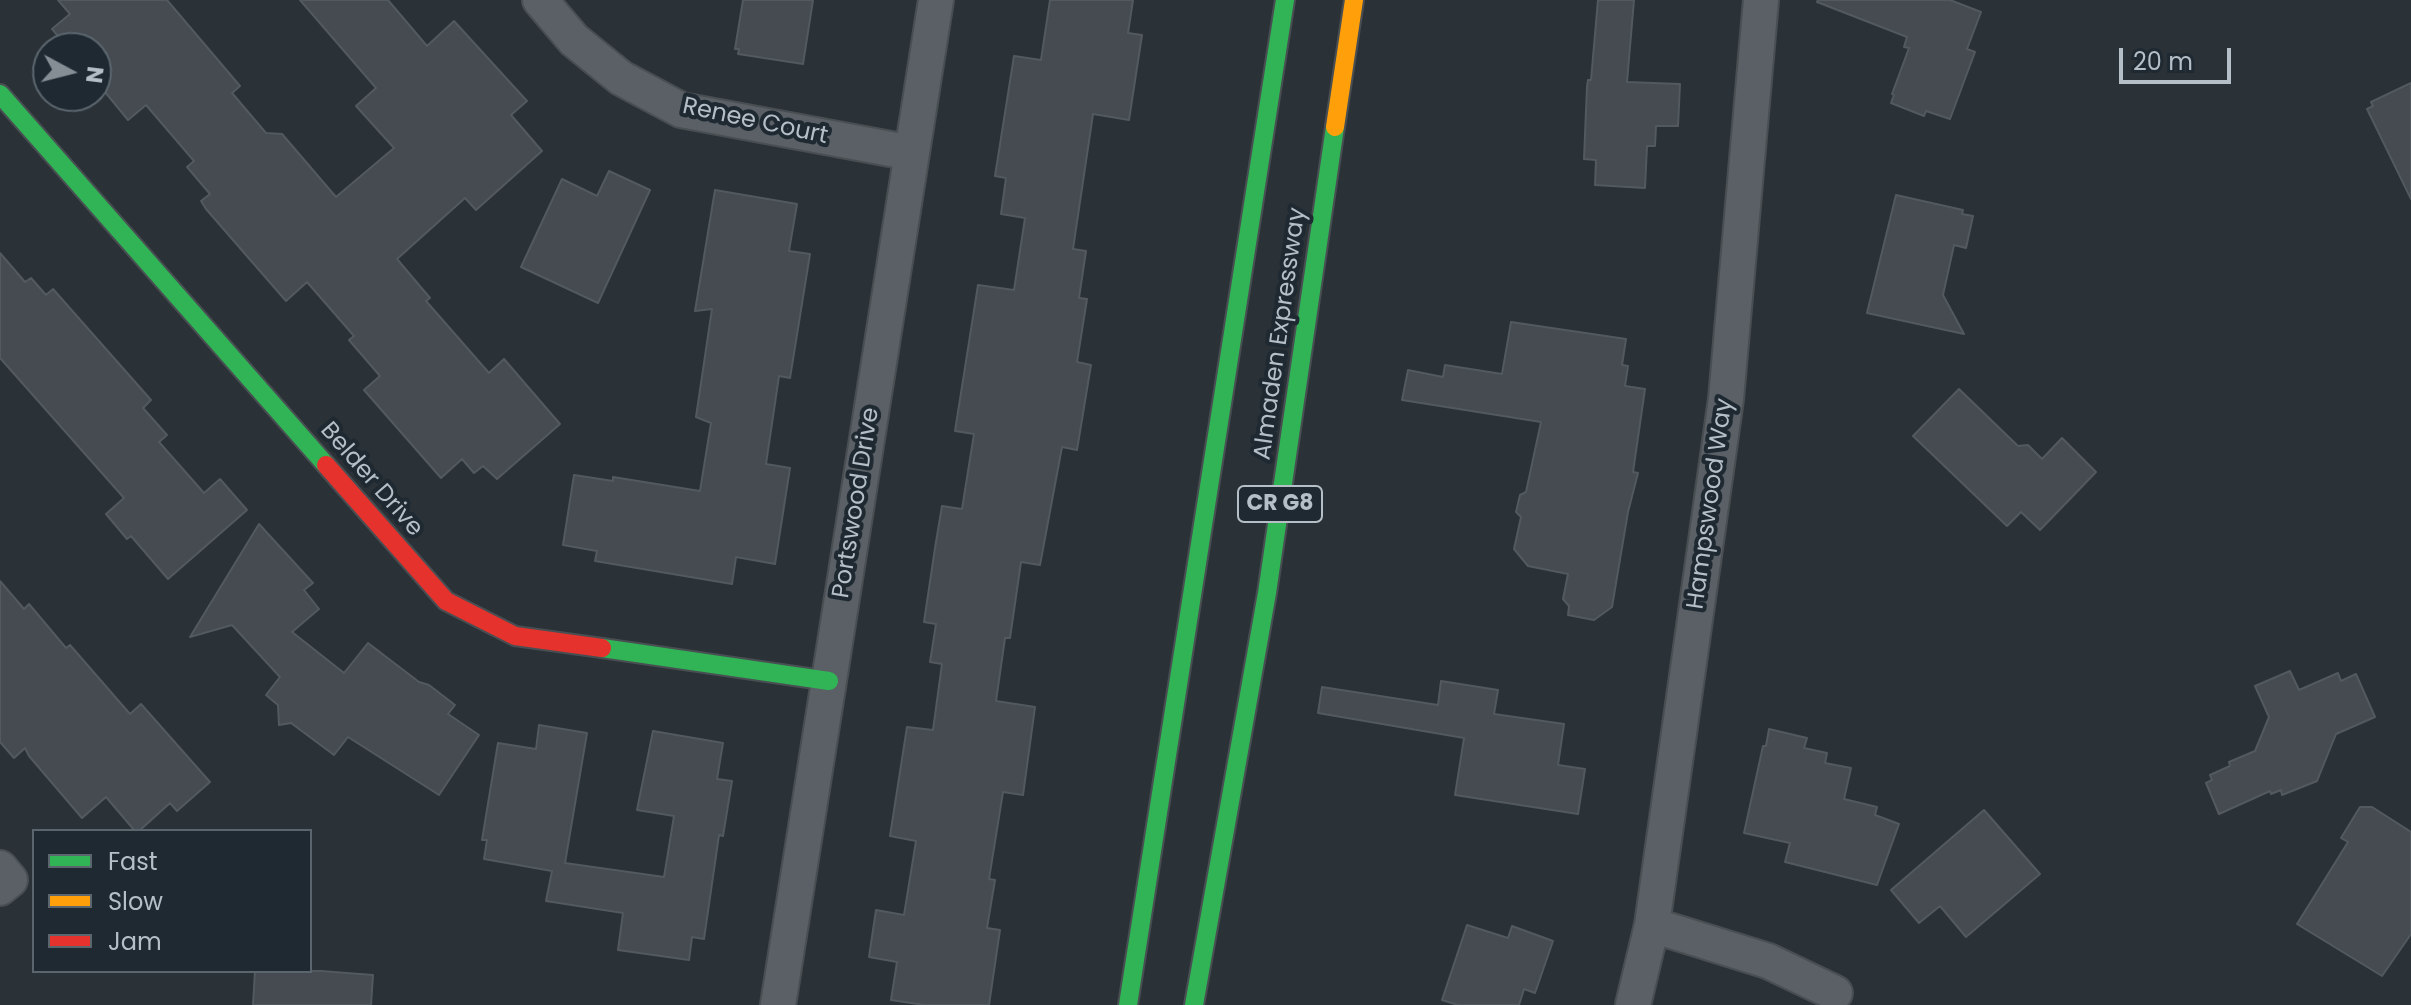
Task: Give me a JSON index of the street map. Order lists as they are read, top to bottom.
{
  "streets": {
    "main road": ["Almaden Expressway", "Belder Drive", "CR G8"],
    "street": ["Renee Court", "Portswood Drive", "Hampswood Way"]
  },
  "crossings": [
    ["Renee Court", "Portswood Drive"],
    ["Belder Drive", "Portswood Drive"]
  ],
  "legend": ["Fast", "Slow", "Jam"],
  "scale_bar": "20 m",
  "north": "right"
}
